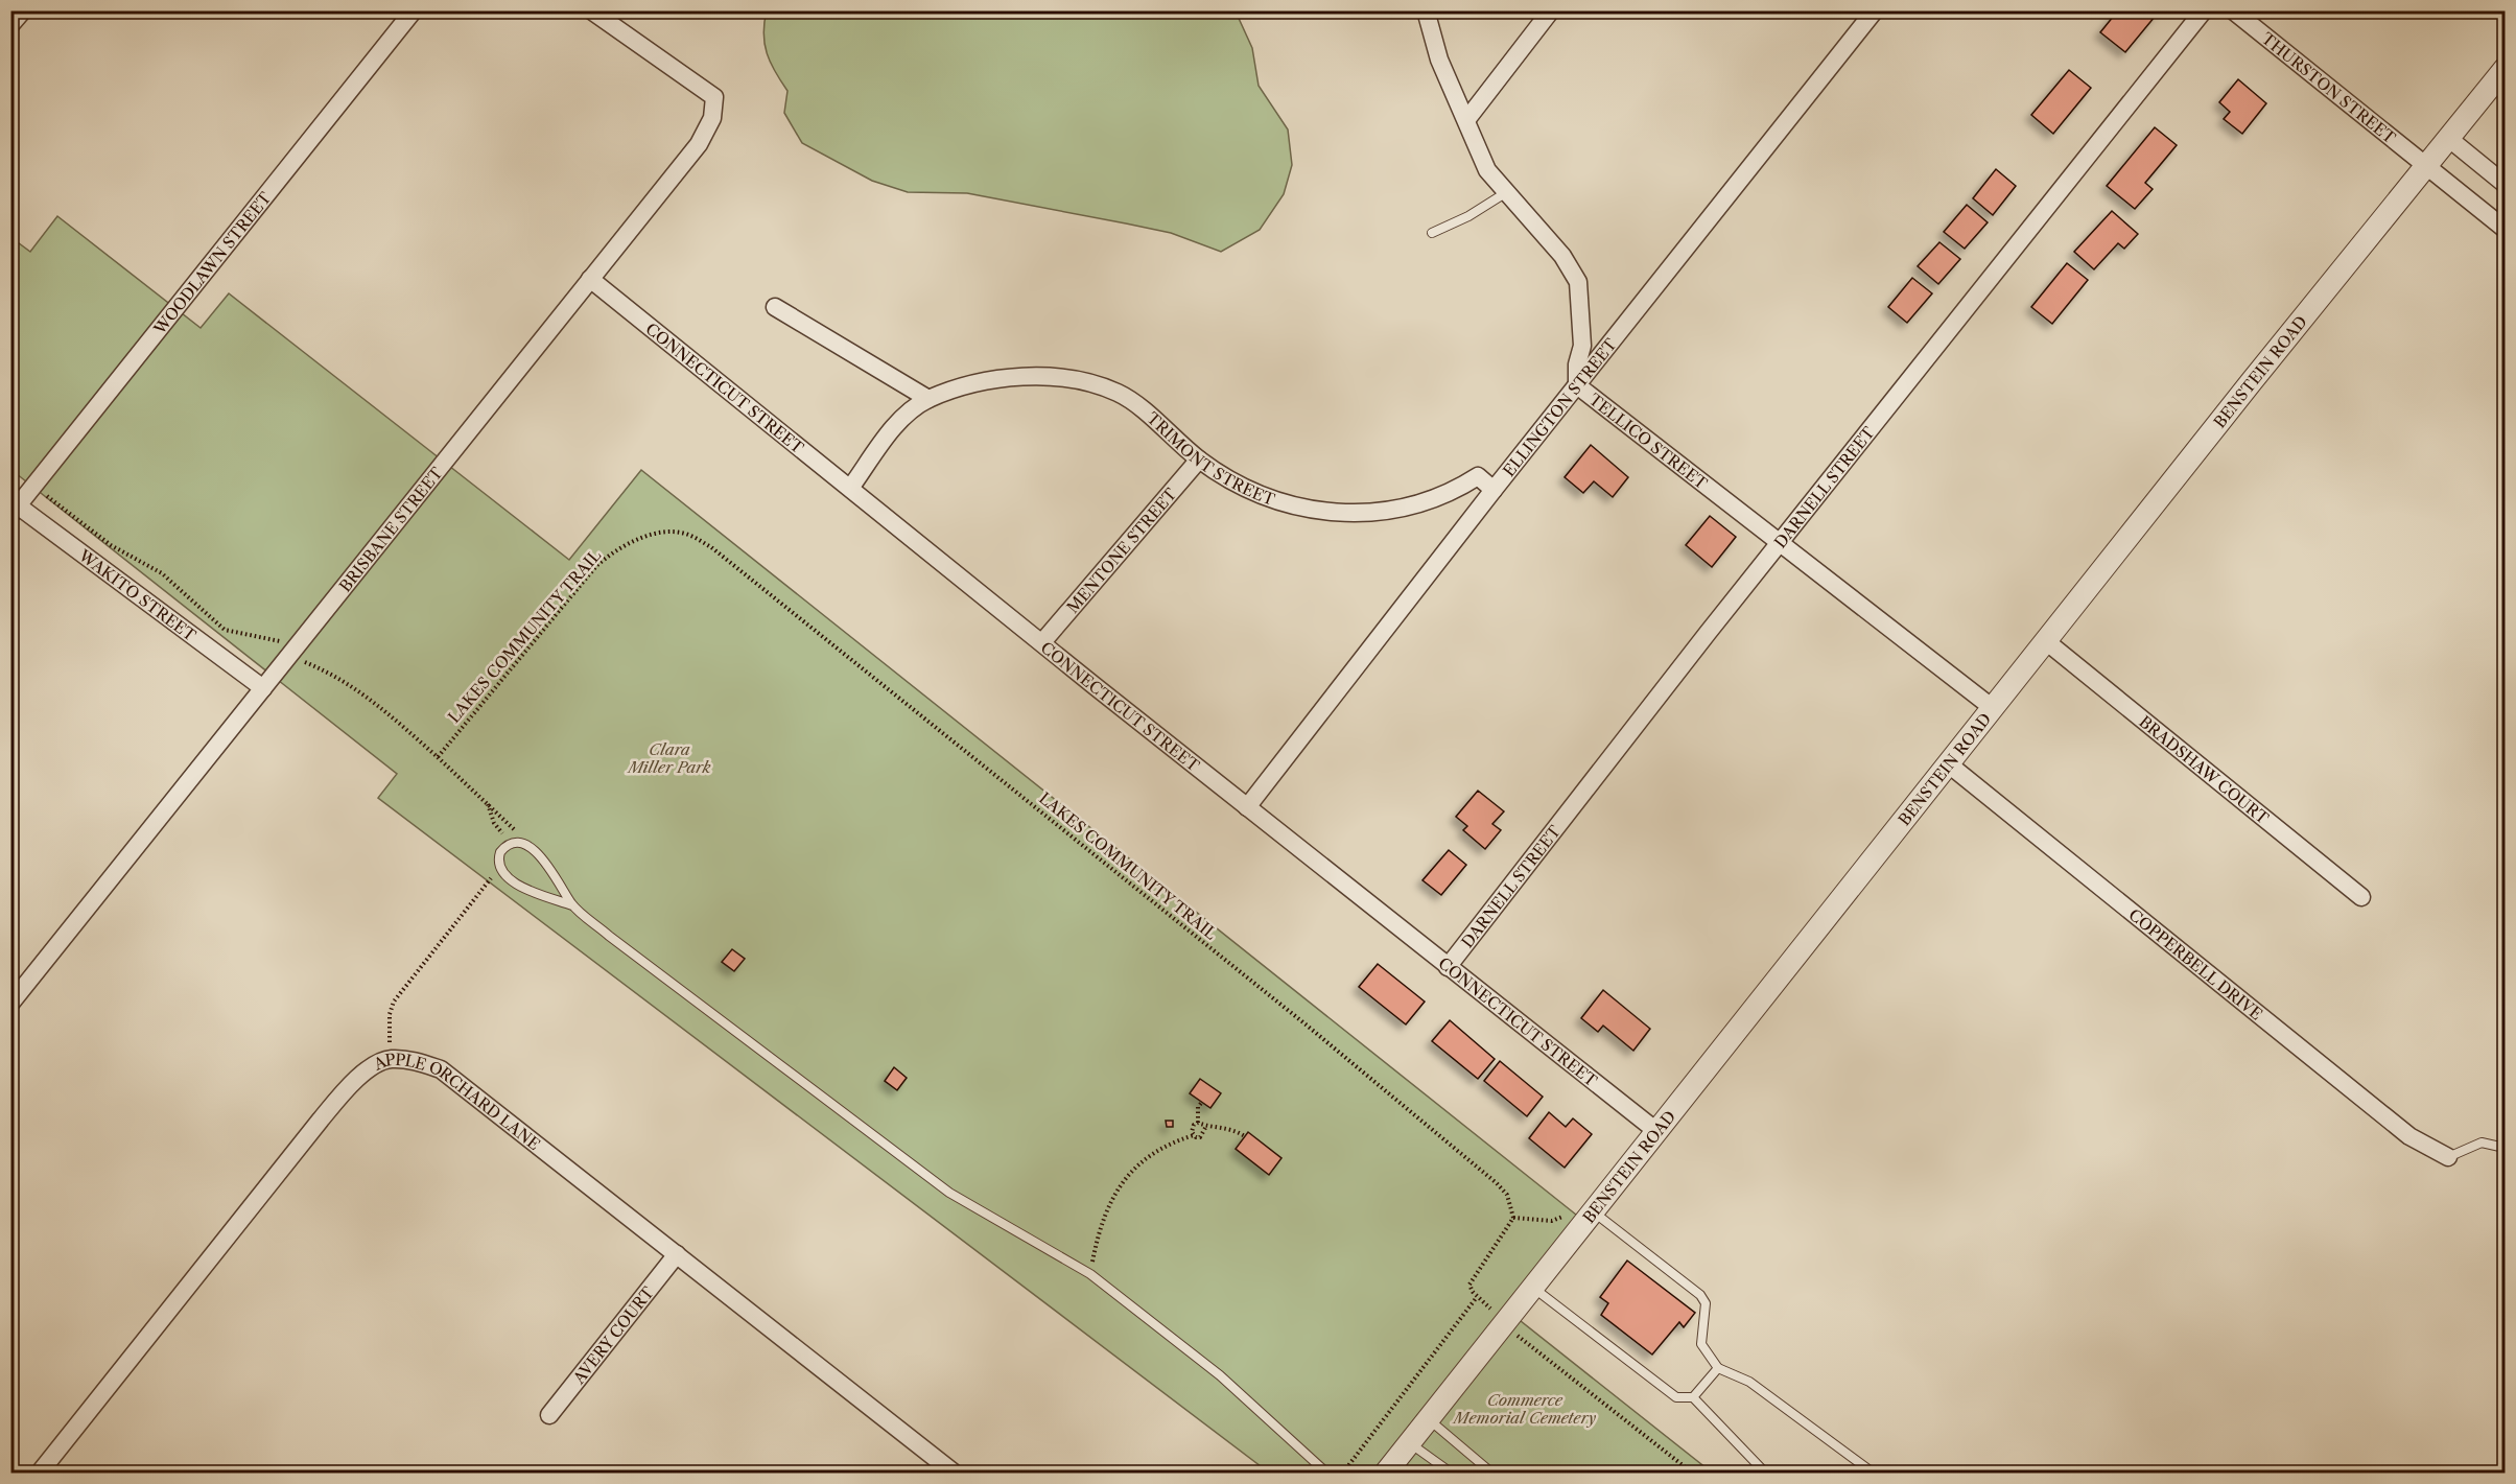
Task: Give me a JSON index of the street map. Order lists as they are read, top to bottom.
{
  "streets": {
    "street": [
      "THURSTON STREET",
      "WOODLAWN STREET",
      "BENSTEIN ROAD",
      "CONNECTICUT STREET",
      "ELLINGTON STREET",
      "TELLICO STREET",
      "TRIMONT STREET",
      "DARNELL STREET",
      "BRISBANE STREET",
      "MENTONE STREET",
      "WAKITO STREET",
      "BRADSHAW COURT",
      "COPPERBELL DRIVE",
      "APPLE ORCHARD LANE",
      "AVERY COURT"
    ],
    "path": ["LAKES COMMUNITY TRAIL"]
  },
  "crossings": [
    ["THURSTON STREET", "BENSTEIN ROAD"],
    ["WOODLAWN STREET", "WAKITO STREET"],
    ["BENSTEIN ROAD", "CONNECTICUT STREET"],
    ["BENSTEIN ROAD", "TELLICO STREET"],
    ["BENSTEIN ROAD", "BRADSHAW COURT"],
    ["BENSTEIN ROAD", "COPPERBELL DRIVE"],
    ["CONNECTICUT STREET", "ELLINGTON STREET"],
    ["CONNECTICUT STREET", "TRIMONT STREET"],
    ["CONNECTICUT STREET", "DARNELL STREET"],
    ["CONNECTICUT STREET", "BRISBANE STREET"],
    ["CONNECTICUT STREET", "MENTONE STREET"],
    ["ELLINGTON STREET", "TELLICO STREET"],
    ["ELLINGTON STREET", "TRIMONT STREET"],
    ["TELLICO STREET", "DARNELL STREET"],
    ["TRIMONT STREET", "MENTONE STREET"],
    ["BRISBANE STREET", "WAKITO STREET"],
    ["APPLE ORCHARD LANE", "AVERY COURT"]
  ],
  "parks": ["Clara Miller Park", "Commerce Memorial Cemetery"]
}
